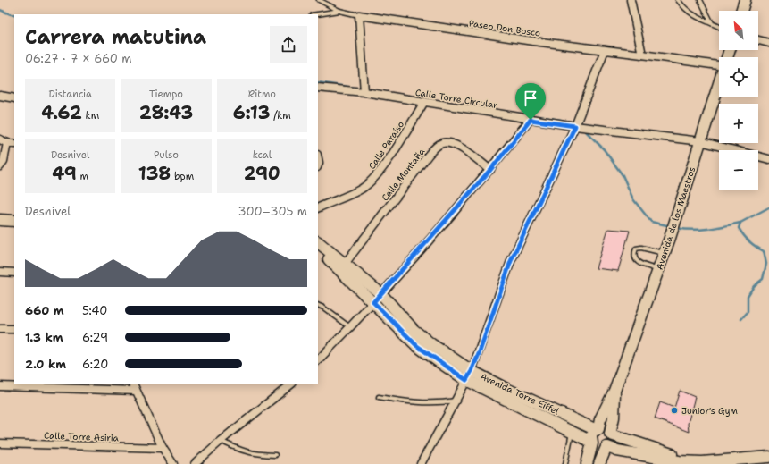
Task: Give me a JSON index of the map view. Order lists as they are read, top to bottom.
{
  "streets": {
    "street": [
      "Paseo Don Bosco",
      "Calle Torre Circular",
      "Calle Paraíso",
      "Calle Montaña",
      "Avenida de los Maestros",
      "Avenida Torre Eiffel",
      "Calle Torre Asiria"
    ]
  },
  "crossings": [
    ["Calle Torre Circular", "Calle Paraíso"],
    ["Calle Torre Circular", "Avenida de los Maestros"],
    ["Calle Montaña", "Avenida Torre Eiffel"],
    ["Avenida de los Maestros", "Avenida Torre Eiffel"]
  ],
  "places": ["Junior's Gym"],
  "north": "top left",
  "page": {
    "map_buttons": ["+", "−"],
    "heading": ["Carrera matutina", "06:27 · 7 × 660 m"],
    "stats": [
      ["Distancia", "4.62 km"],
      ["Tiempo", "28:43"],
      ["Ritmo", "6:13 /km"],
      ["Desnivel", "49 m"],
      ["Pulso", "138 bpm"],
      ["kcal", "290"]
    ],
    "chart": ["Desnivel", "300–305 m"],
    "list": [
      {
        "name": "660 m",
        "note": "5:40"
      },
      {
        "name": "1.3 km",
        "note": "6:29"
      },
      {
        "name": "2.0 km",
        "note": "6:20"
      }
    ]
  }
}
